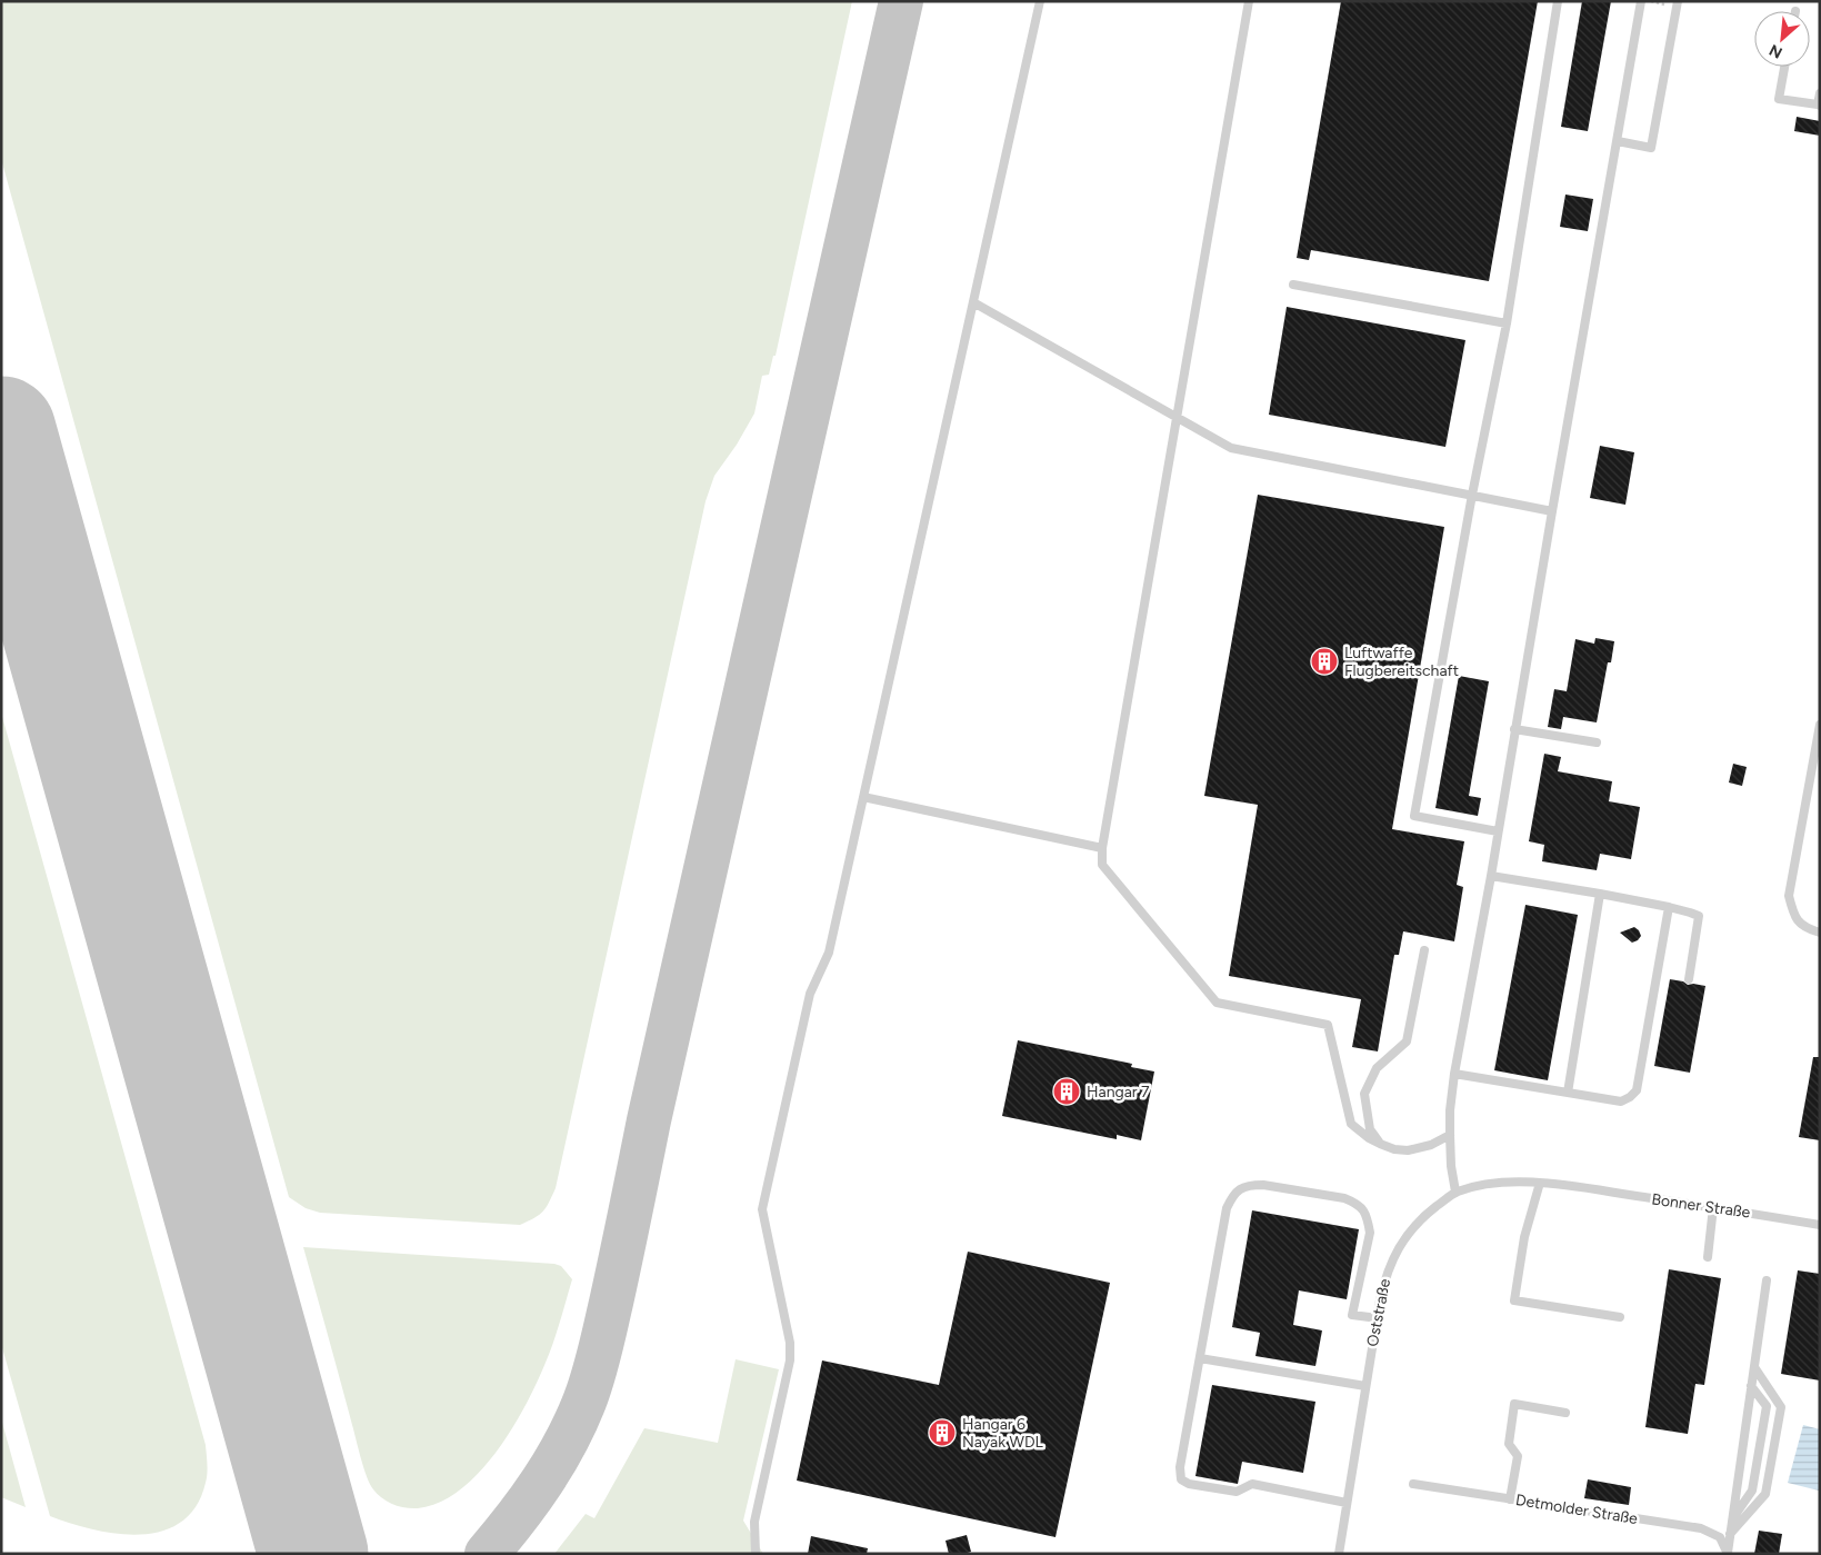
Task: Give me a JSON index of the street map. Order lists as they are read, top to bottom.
{
  "streets": {
    "lane": ["Bonner Straße", "Oststraße", "Detmolder Straße"]
  },
  "crossings": [
    ["Bonner Straße", "Oststraße"]
  ],
  "places": {
    "building": ["Luftwaffe Flugbereitschaft", "Hangar 7", "Hangar 6 Nayak WDL"]
  },
  "north": "bottom left"
}
